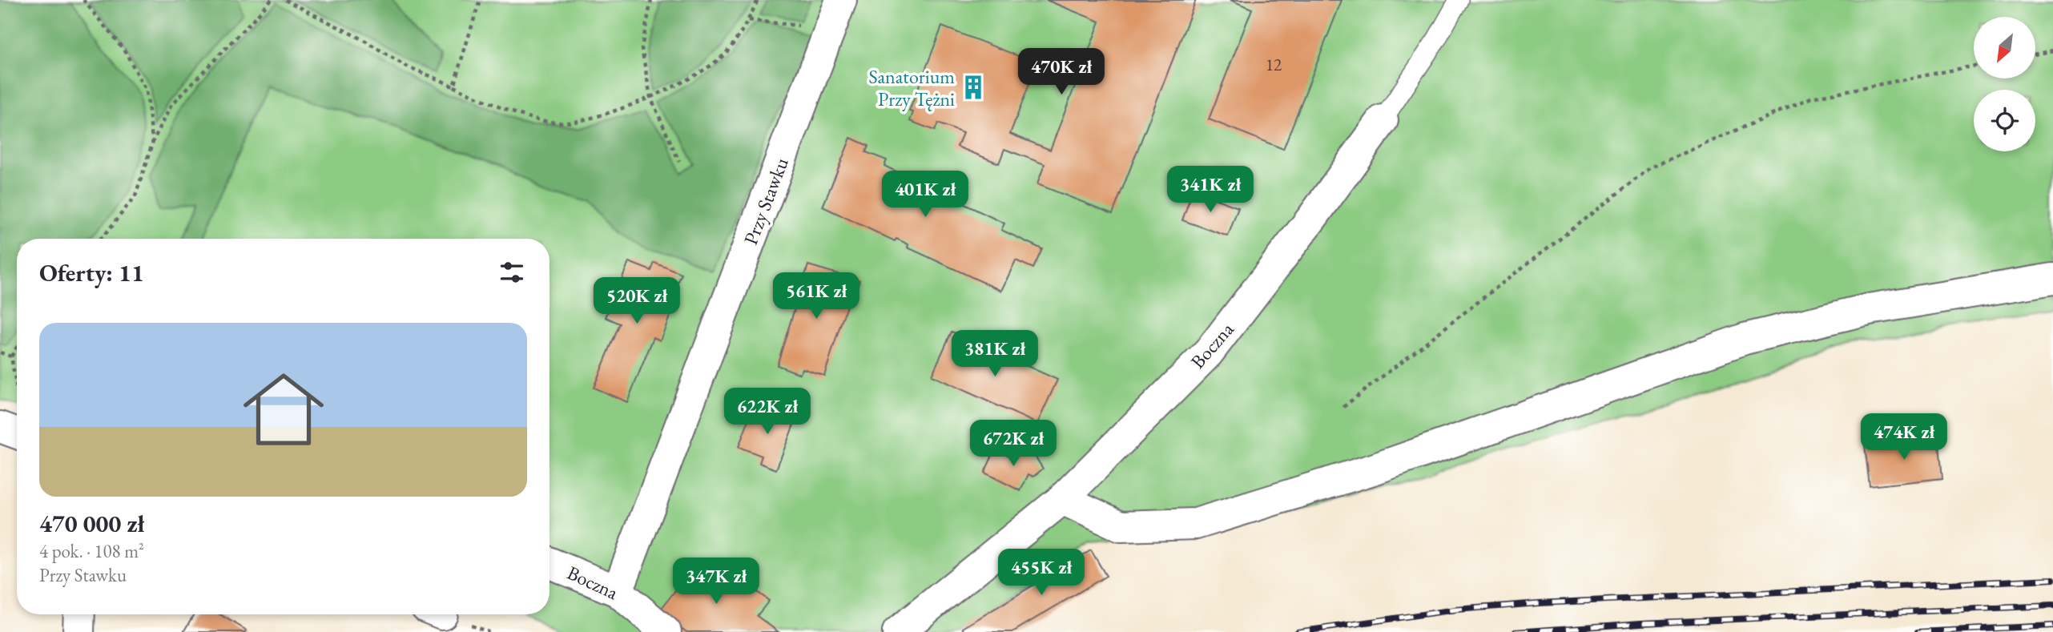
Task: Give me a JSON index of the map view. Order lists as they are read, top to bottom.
{
  "streets": {
    "street": ["Przy Stawku", "Boczna"]
  },
  "crossings": [
    ["Przy Stawku", "Boczna"]
  ],
  "places": {
    "building": ["Sanatorium Przy Tężni"]
  },
  "house_numbers": ["12"],
  "north": "bottom left",
  "page": {
    "price": [
      "470K zł",
      "341K zł",
      "401K zł",
      "561K zł",
      "520K zł",
      "381K zł",
      "622K zł",
      "474K zł",
      "672K zł",
      "455K zł",
      "347K zł"
    ],
    "heading": "Oferty: 11",
    "list": [
      {
        "name": "470 000 zł",
        "note": "4 pok. · 108 m² · Przy Stawku"
      }
    ]
  }
}
